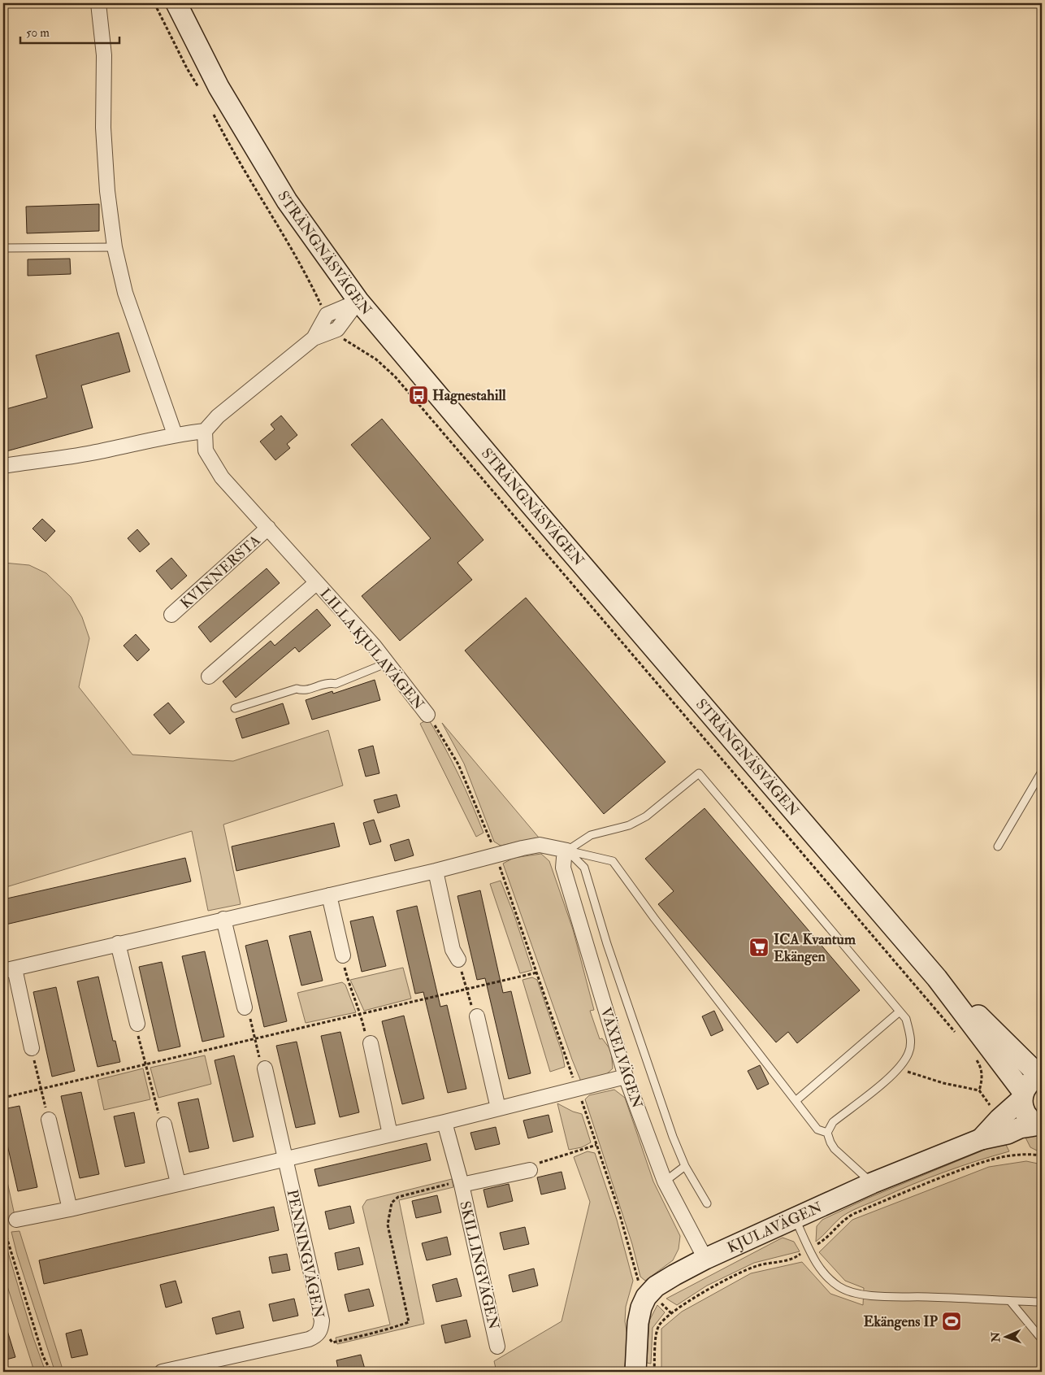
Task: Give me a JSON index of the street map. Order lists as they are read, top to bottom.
{
  "streets": {
    "main road": ["STRÄNGNÄSVÄGEN", "KJULAVÄGEN"],
    "street": [
      "KVINNERSTA",
      "LILLA KJULAVÄGEN",
      "VÄXELVÄGEN",
      "PENNINGVÄGEN",
      "SKILLINGVÄGEN"
    ]
  },
  "crossings": [
    ["STRÄNGNÄSVÄGEN", "KJULAVÄGEN"],
    ["KVINNERSTA", "LILLA KJULAVÄGEN"],
    ["VÄXELVÄGEN", "KJULAVÄGEN"]
  ],
  "places": {
    "bus stop": ["Hagnestahill"],
    "supermarket": ["ICA Kvantum Ekängen"],
    "sports": ["Ekängens IP"]
  },
  "scale_bar": "50 m",
  "north": "left"
}
